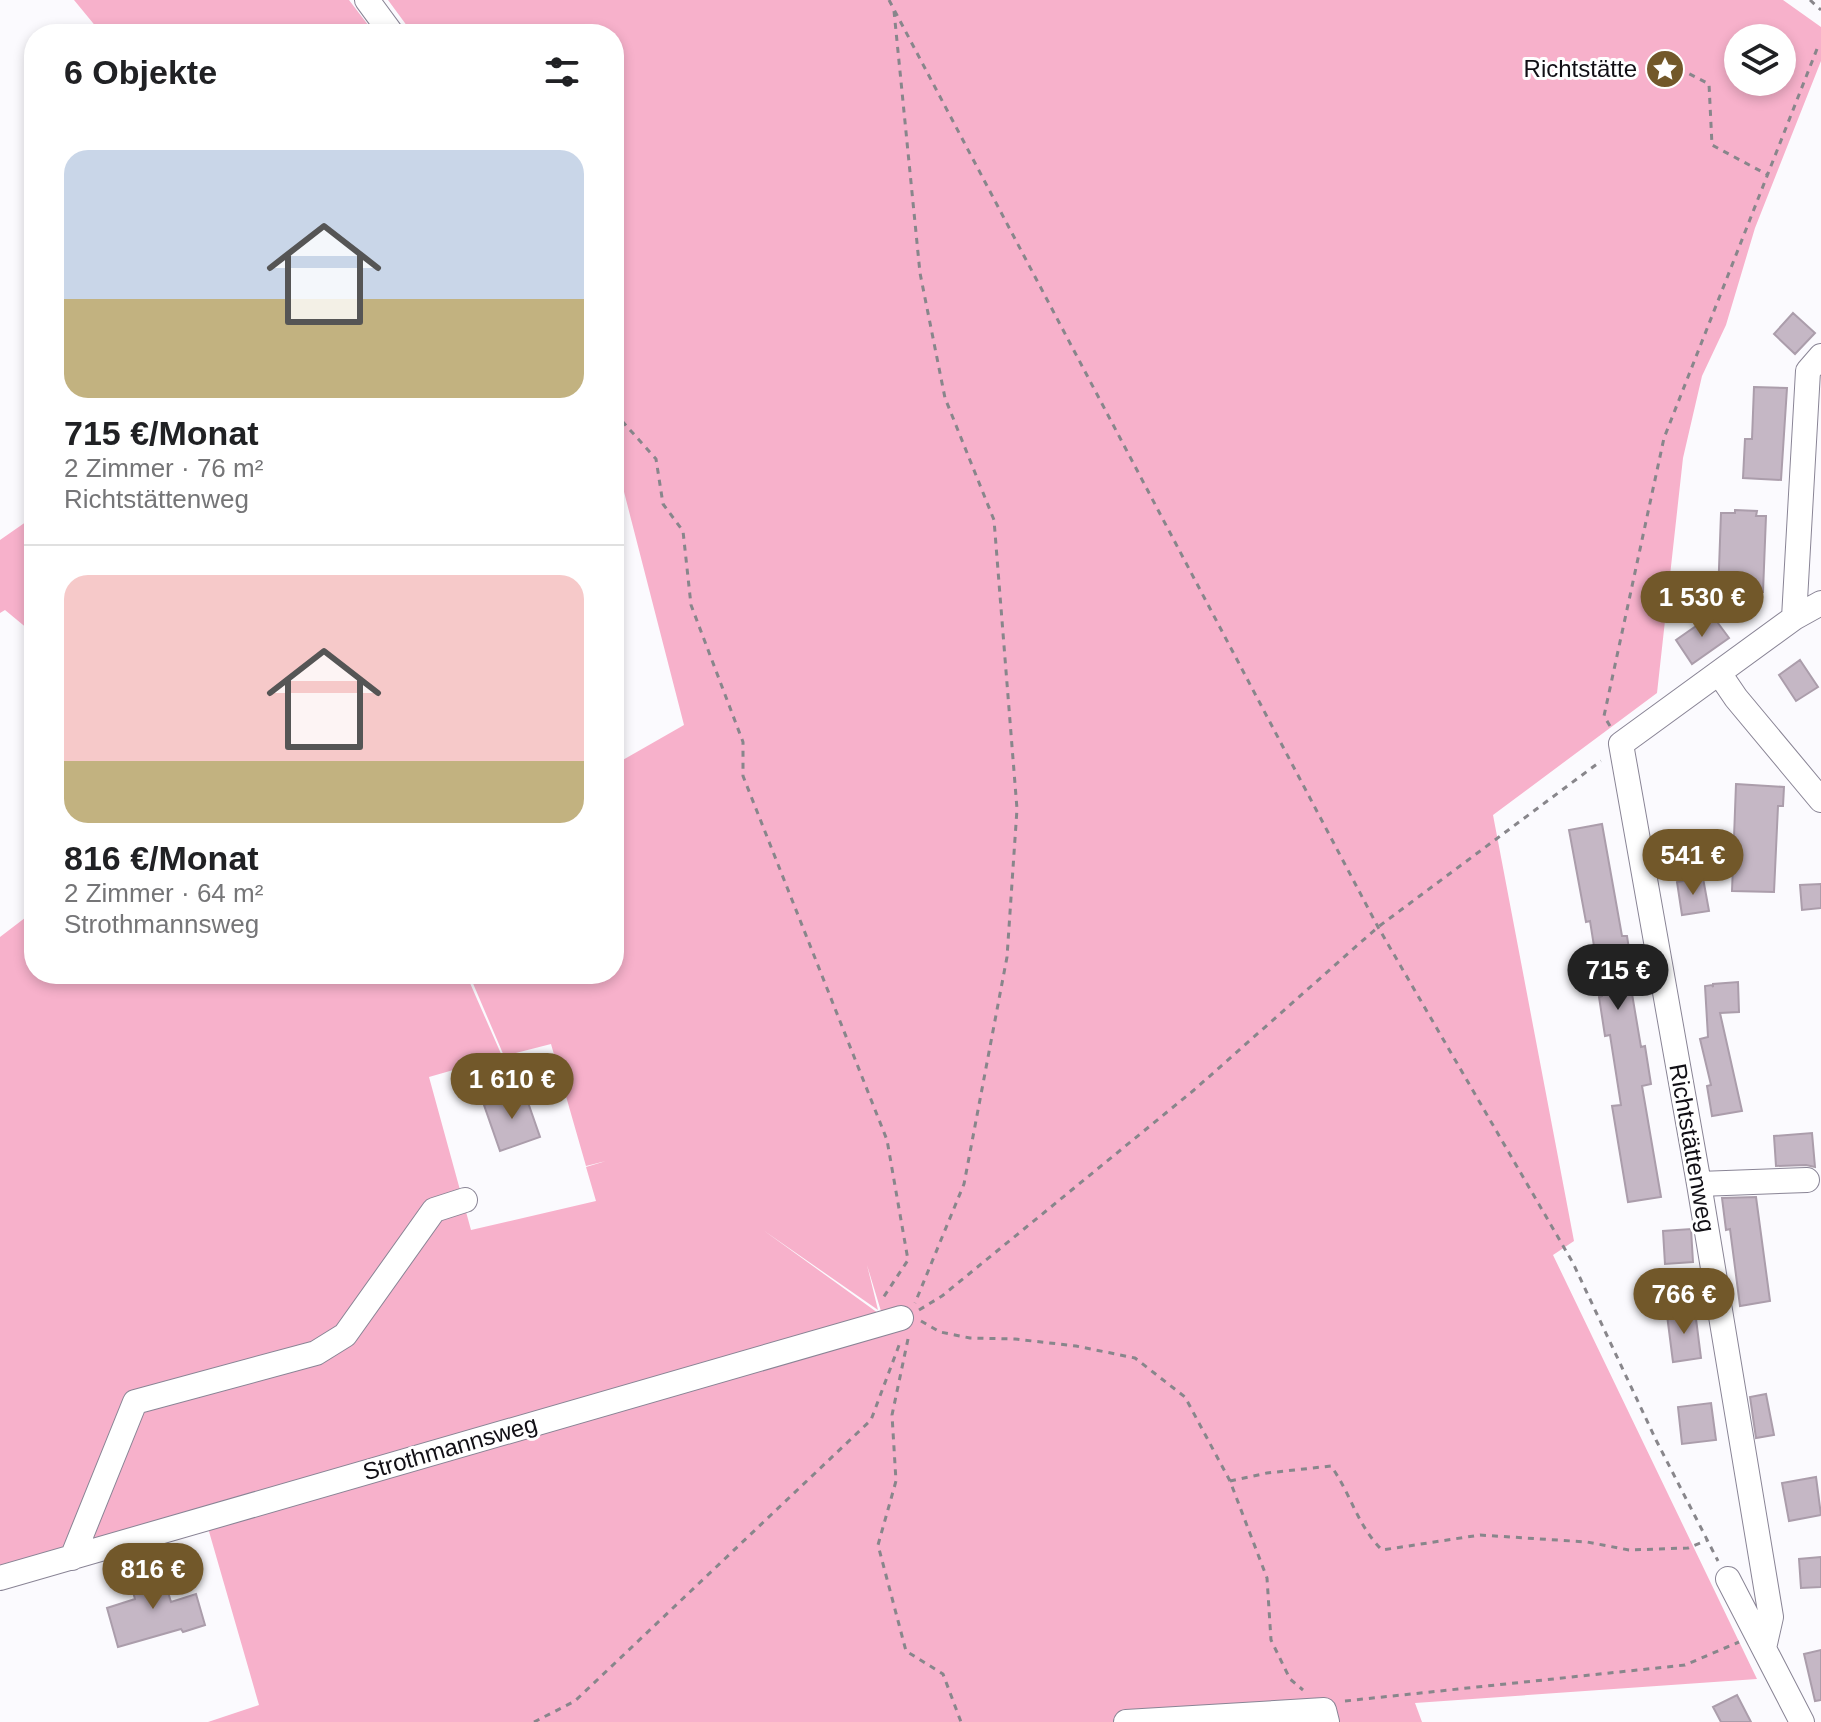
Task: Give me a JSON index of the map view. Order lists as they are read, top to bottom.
{
  "streets": {
    "street": ["Richtstättenweg", "Strothmannsweg"]
  },
  "places": {
    "place": ["Richtstätte"]
  },
  "page": {
    "heading": "6 Objekte",
    "list": [
      {
        "name": "715 €/Monat",
        "note": "2 Zimmer · 76 m² · Richtstättenweg"
      },
      {
        "name": "816 €/Monat",
        "note": "2 Zimmer · 64 m² · Strothmannsweg"
      }
    ],
    "price": [
      "1 530 €",
      "541 €",
      "715 €",
      "1 610 €",
      "766 €",
      "816 €"
    ]
  }
}
